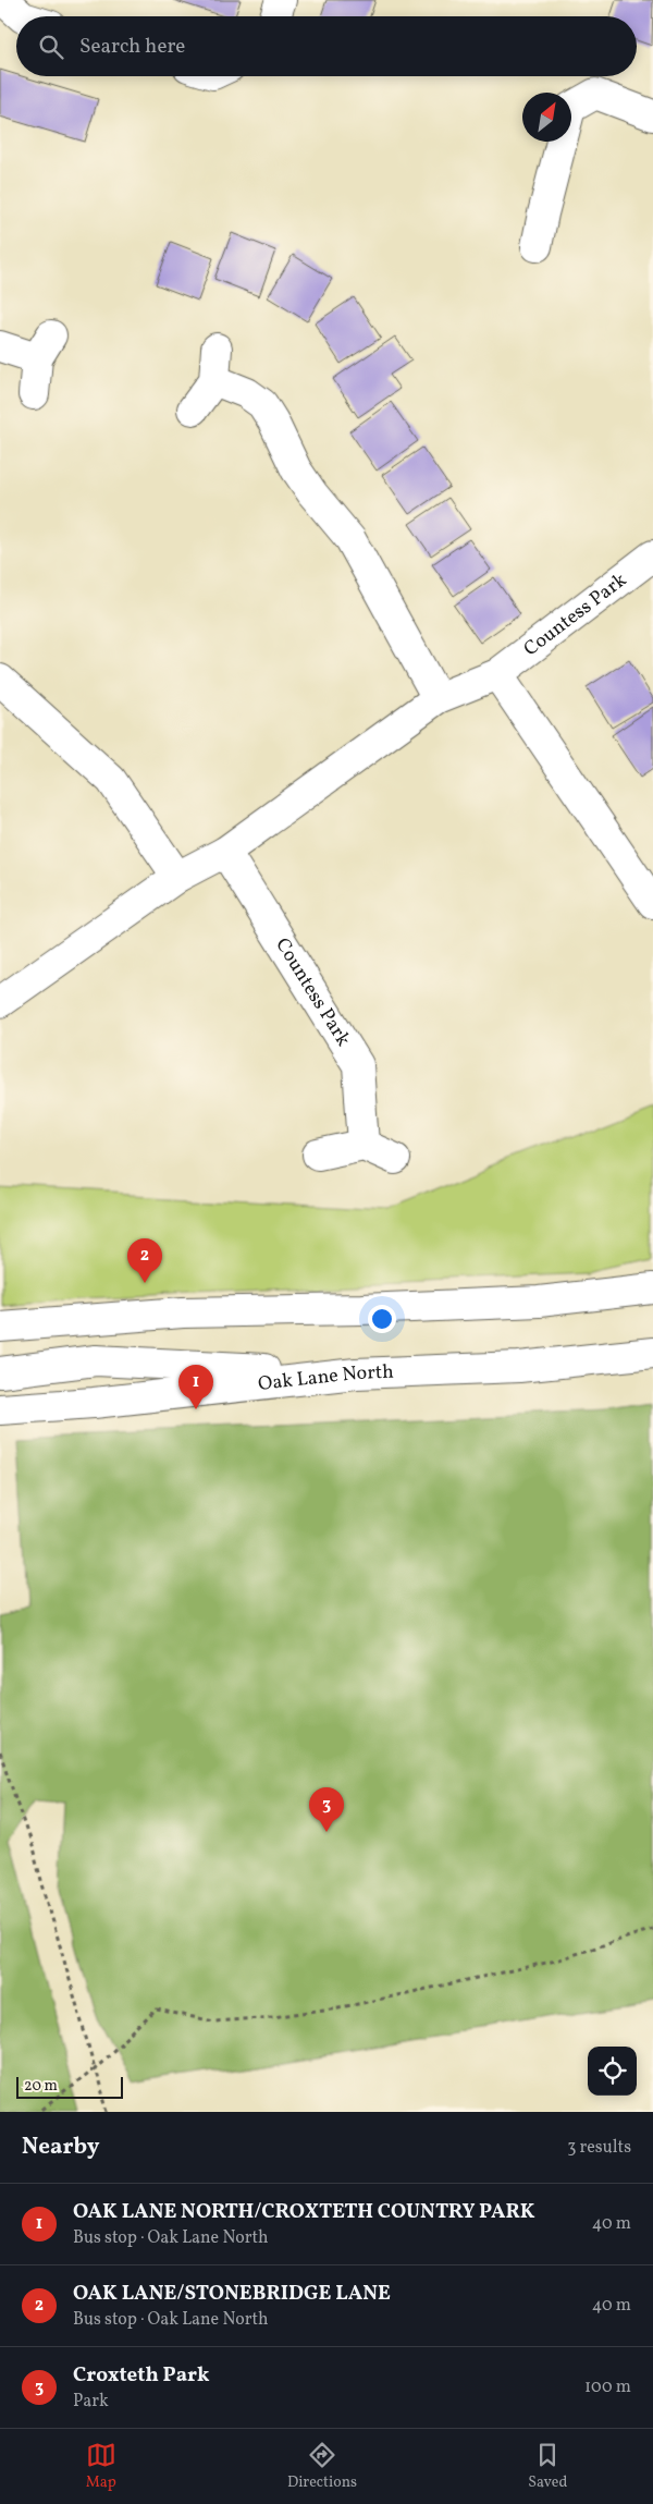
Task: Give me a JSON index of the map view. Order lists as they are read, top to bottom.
{
  "streets": {
    "street": ["Countess Park", "Oak Lane North"]
  },
  "scale_bar": "20 m",
  "north": "top right",
  "page": {
    "search": "Search here",
    "pins": ["2", "1", "3"],
    "scale": "20 m",
    "heading": ["Nearby", "3 results"],
    "list": [
      {
        "mark": "1",
        "name": "OAK LANE NORTH/CROXTETH COUNTRY PARK",
        "note": "Bus stop · Oak Lane North",
        "value": "40 m"
      },
      {
        "mark": "2",
        "name": "OAK LANE/STONEBRIDGE LANE",
        "note": "Bus stop · Oak Lane North",
        "value": "40 m"
      },
      {
        "mark": "3",
        "name": "Croxteth Park",
        "note": "Park",
        "value": "100 m"
      }
    ],
    "nav": ["Map", "Directions", "Saved"]
  }
}
